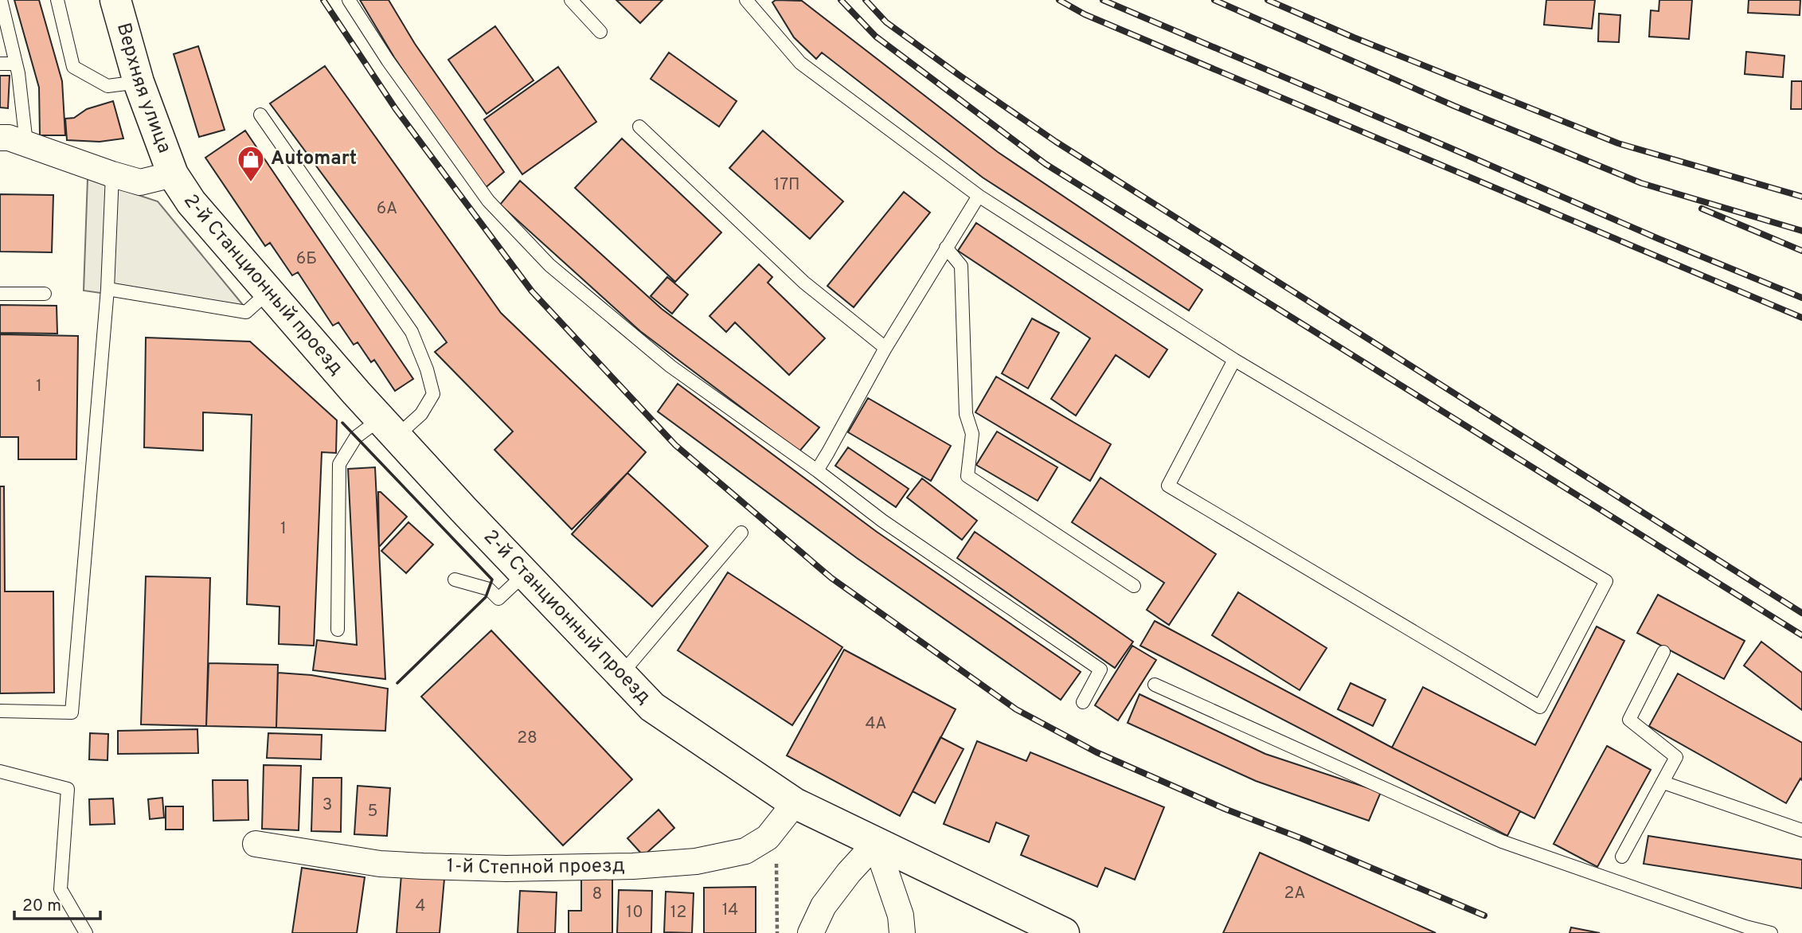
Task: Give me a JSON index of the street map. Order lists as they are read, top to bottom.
{
  "streets": {
    "main road": ["Верхняя улица", "2-й Станционный проезд"],
    "street": ["1-й Степной проезд"]
  },
  "crossings": [
    ["Верхняя улица", "2-й Станционный проезд"],
    ["2-й Станционный проезд", "1-й Степной проезд"]
  ],
  "places": {
    "shop": ["Automart"]
  },
  "house_numbers": [
    "17П",
    "6А",
    "6Б",
    "1",
    "1",
    "4А",
    "28",
    "3",
    "5",
    "2А",
    "8",
    "4",
    "14",
    "10",
    "12"
  ],
  "scale_bar": "20 m"
}
